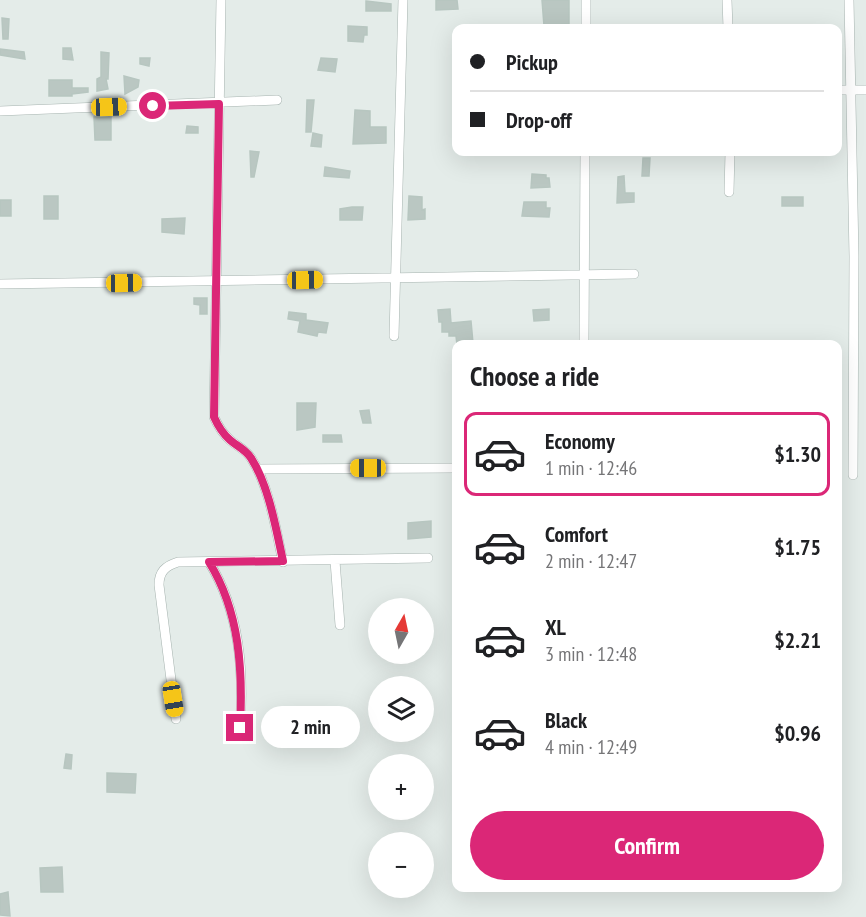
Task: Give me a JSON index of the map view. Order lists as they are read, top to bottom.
{
  "north": "top",
  "page": {
    "banner": ["Pickup", "Drop-off"],
    "heading": "Choose a ride",
    "list": [
      {
        "name": "Economy",
        "note": "1 min · 12:46",
        "value": "$1.30"
      },
      {
        "name": "Comfort",
        "note": "2 min · 12:47",
        "value": "$1.75"
      },
      {
        "name": "XL",
        "note": "3 min · 12:48",
        "value": "$2.21"
      },
      {
        "name": "Black",
        "note": "4 min · 12:49",
        "value": "$0.96"
      }
    ],
    "map_buttons": ["+", "−"],
    "bubble": "2 min",
    "buttons": "Confirm"
  }
}
